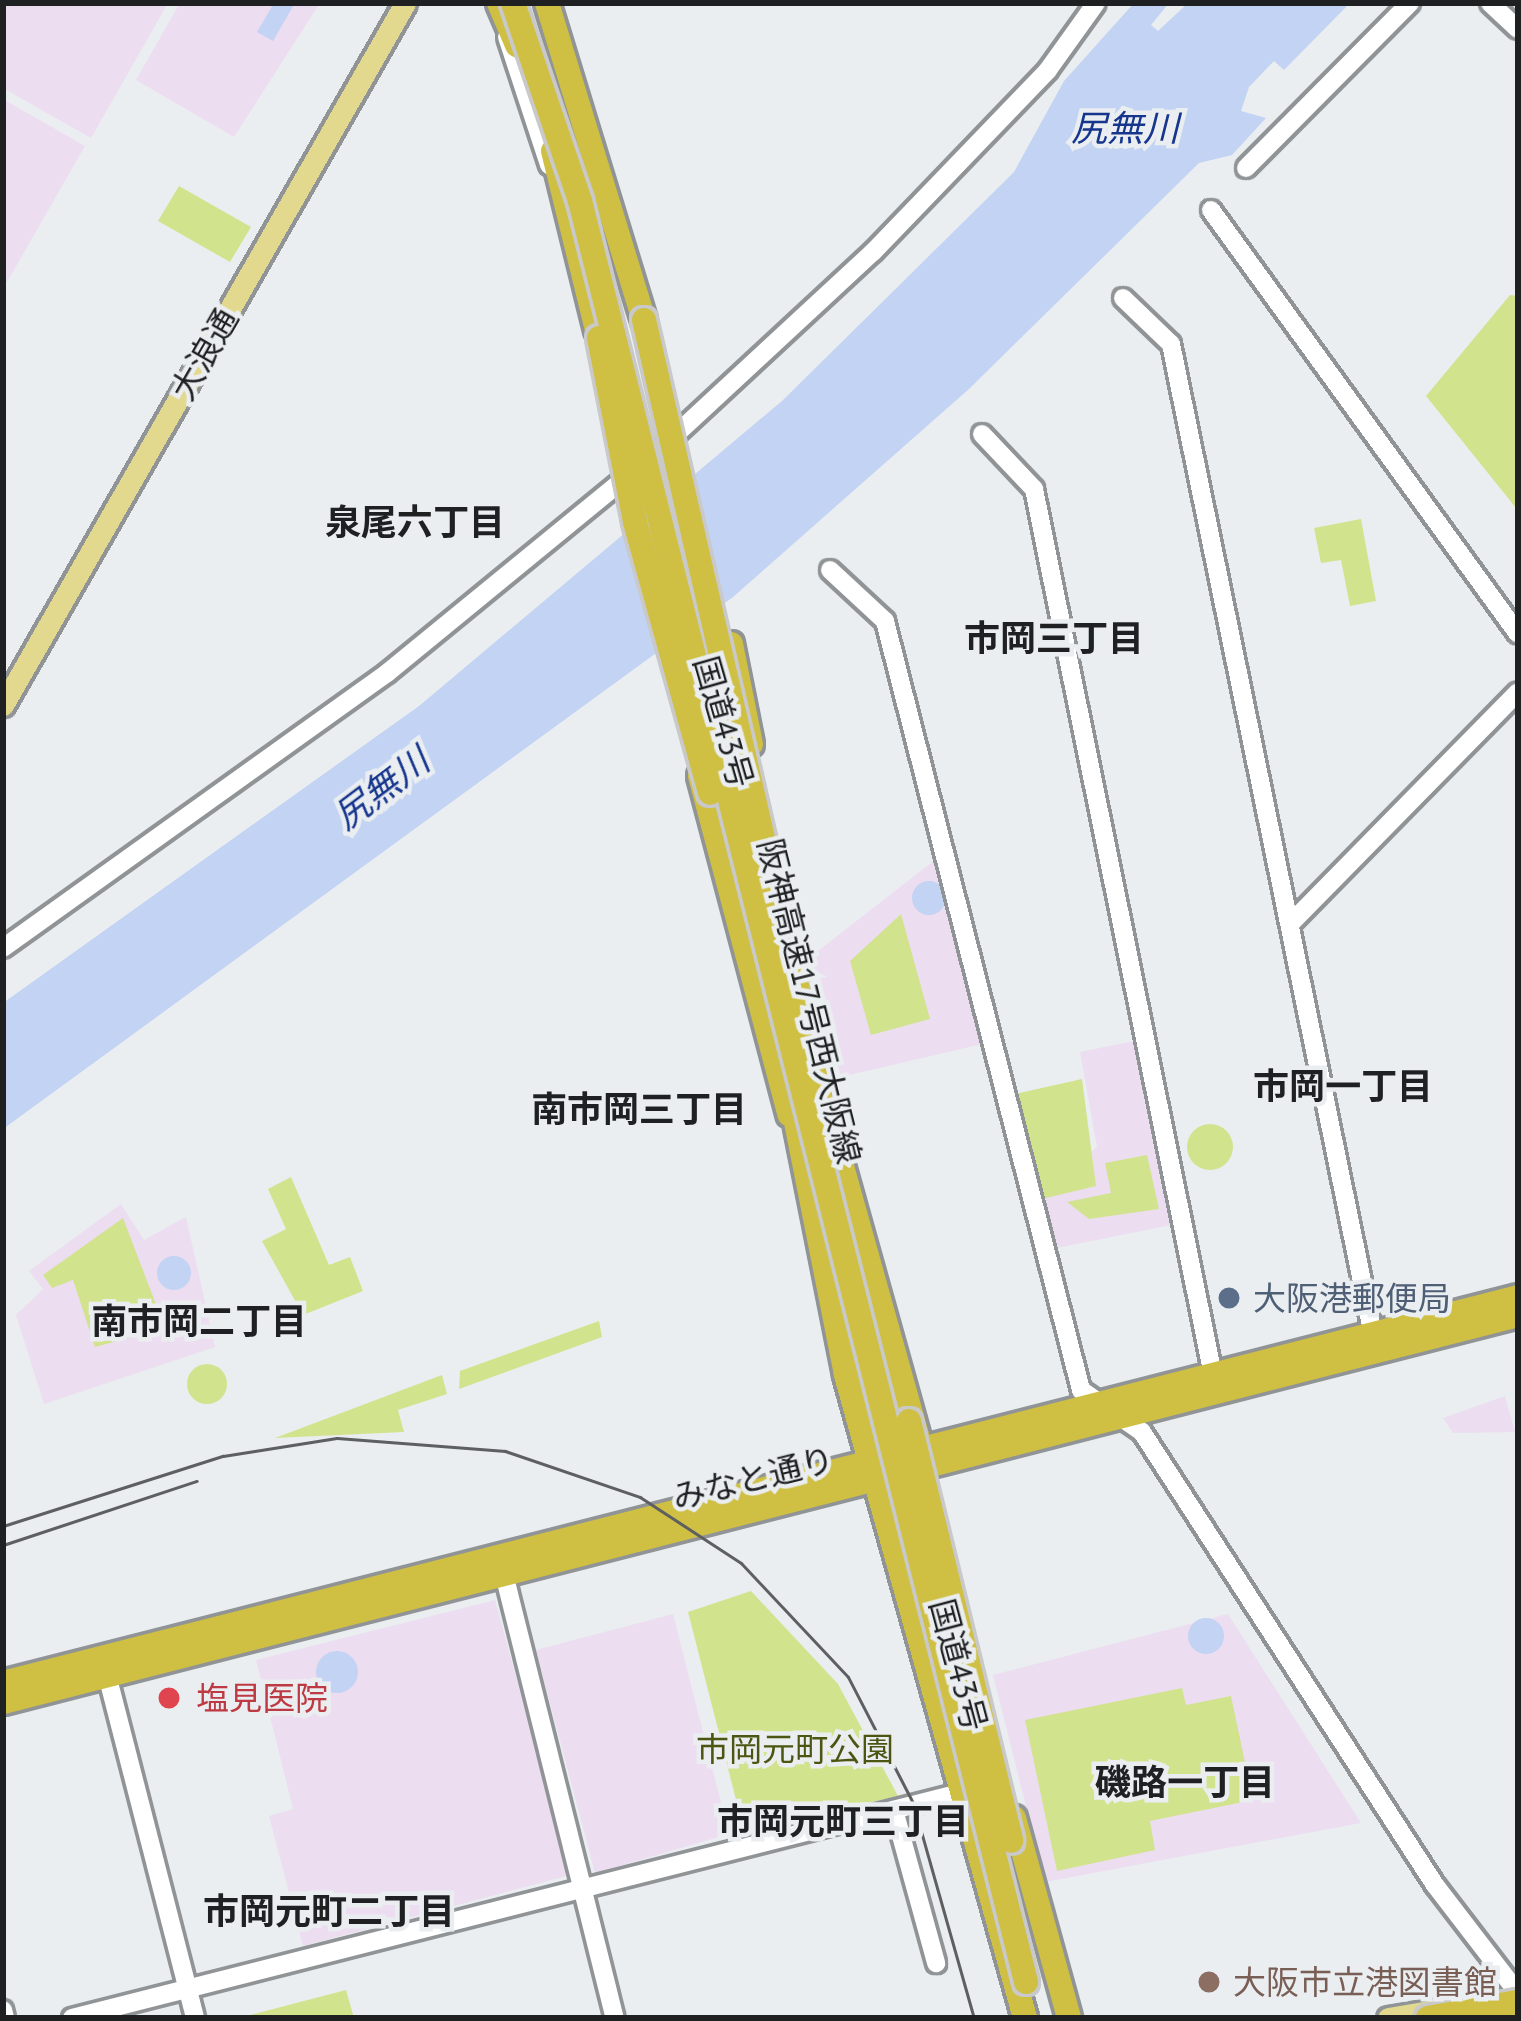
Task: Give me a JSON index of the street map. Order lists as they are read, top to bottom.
{
  "streets": {
    "highway": ["国道43号", "阪神高速17号西大阪線", "みなと通り"],
    "main road": ["大浪通"]
  },
  "crossings": [
    ["国道43号", "みなと通り"]
  ],
  "districts": [
    "泉尾六丁目",
    "市岡三丁目",
    "市岡一丁目",
    "南市岡三丁目",
    "南市岡二丁目",
    "磯路一丁目",
    "市岡元町三丁目",
    "市岡元町二丁目"
  ],
  "water": ["尻無川"],
  "parks": ["市岡元町公園"],
  "places": ["大阪港郵便局", "塩見医院", "大阪市立港図書館"]
}
